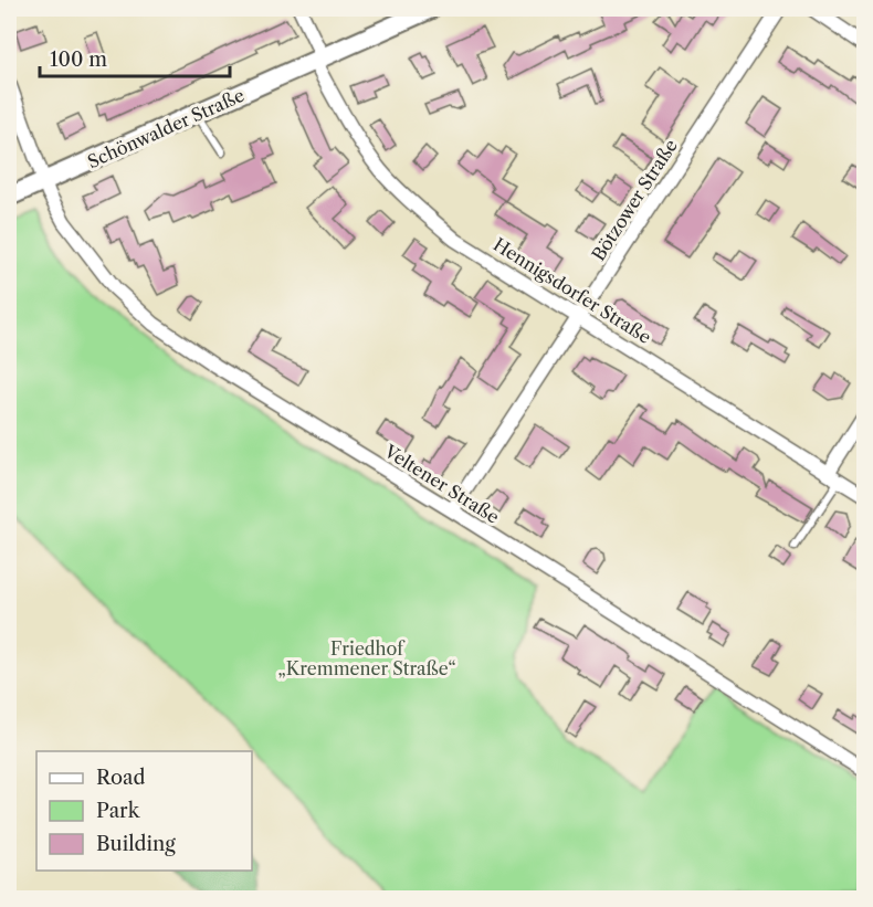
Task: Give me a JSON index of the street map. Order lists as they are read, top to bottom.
{
  "streets": {
    "main road": ["Schönwalder Straße"],
    "street": ["Bötzower Straße", "Hennigsdorfer Straße", "Veltener Straße"]
  },
  "crossings": [
    ["Schönwalder Straße", "Hennigsdorfer Straße"],
    ["Schönwalder Straße", "Veltener Straße"],
    ["Bötzower Straße", "Hennigsdorfer Straße"],
    ["Bötzower Straße", "Veltener Straße"]
  ],
  "parks": ["Friedhof „Kremmener Straße“"],
  "legend": ["Road", "Park", "Building"],
  "scale_bar": "100 m"
}
